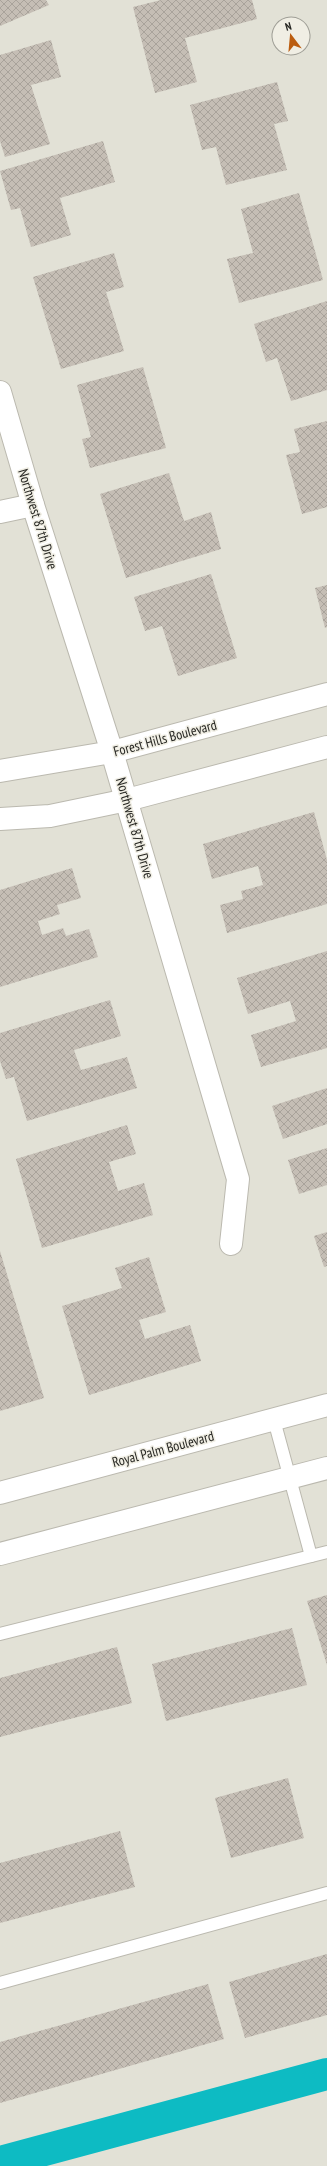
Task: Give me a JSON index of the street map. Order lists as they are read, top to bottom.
{
  "streets": {
    "street": ["Northwest 87th Drive", "Forest Hills Boulevard", "Royal Palm Boulevard"]
  },
  "crossings": [
    ["Northwest 87th Drive", "Forest Hills Boulevard"]
  ],
  "north": "top"
}
